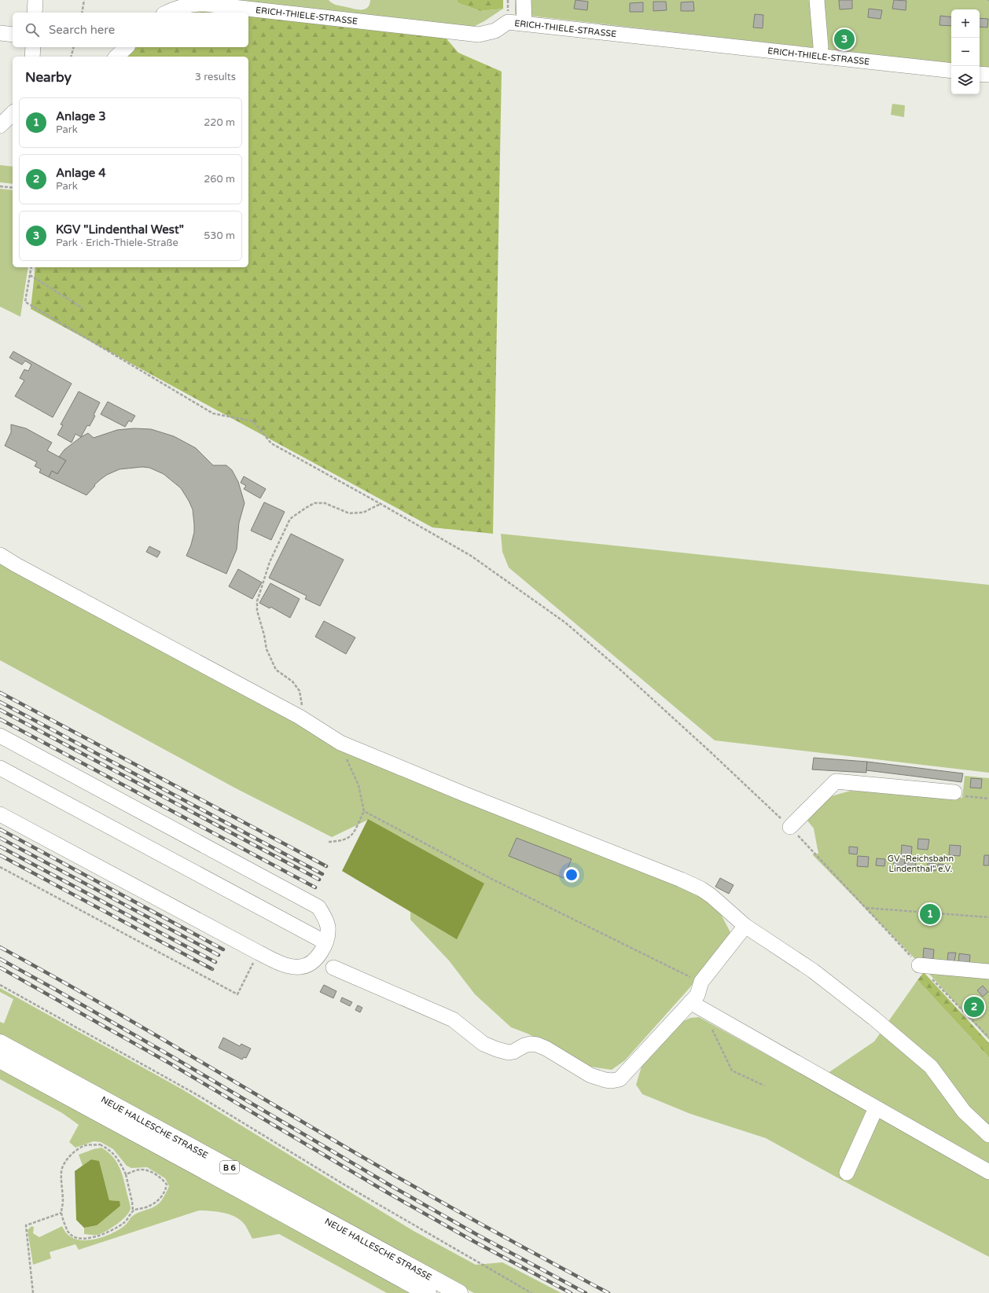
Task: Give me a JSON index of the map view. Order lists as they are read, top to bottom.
{
  "streets": {
    "main road": ["NEUE HALLESCHE STRASSE", "B 6"],
    "street": ["ERICH-THIELE-STRASSE"]
  },
  "parks": ["GV \"Reichsbahn Lindenthal\" e.V."],
  "page": {
    "map_buttons": ["+", "−"],
    "search": "Search here",
    "pins": ["3", "1", "2"],
    "heading": ["Nearby", "3 results"],
    "list": [
      {
        "mark": "1",
        "name": "Anlage 3",
        "note": "Park",
        "value": "220 m"
      },
      {
        "mark": "2",
        "name": "Anlage 4",
        "note": "Park",
        "value": "260 m"
      },
      {
        "mark": "3",
        "name": "KGV \"Lindenthal West\"",
        "note": "Park · Erich-Thiele-Straße",
        "value": "530 m"
      }
    ]
  }
}
